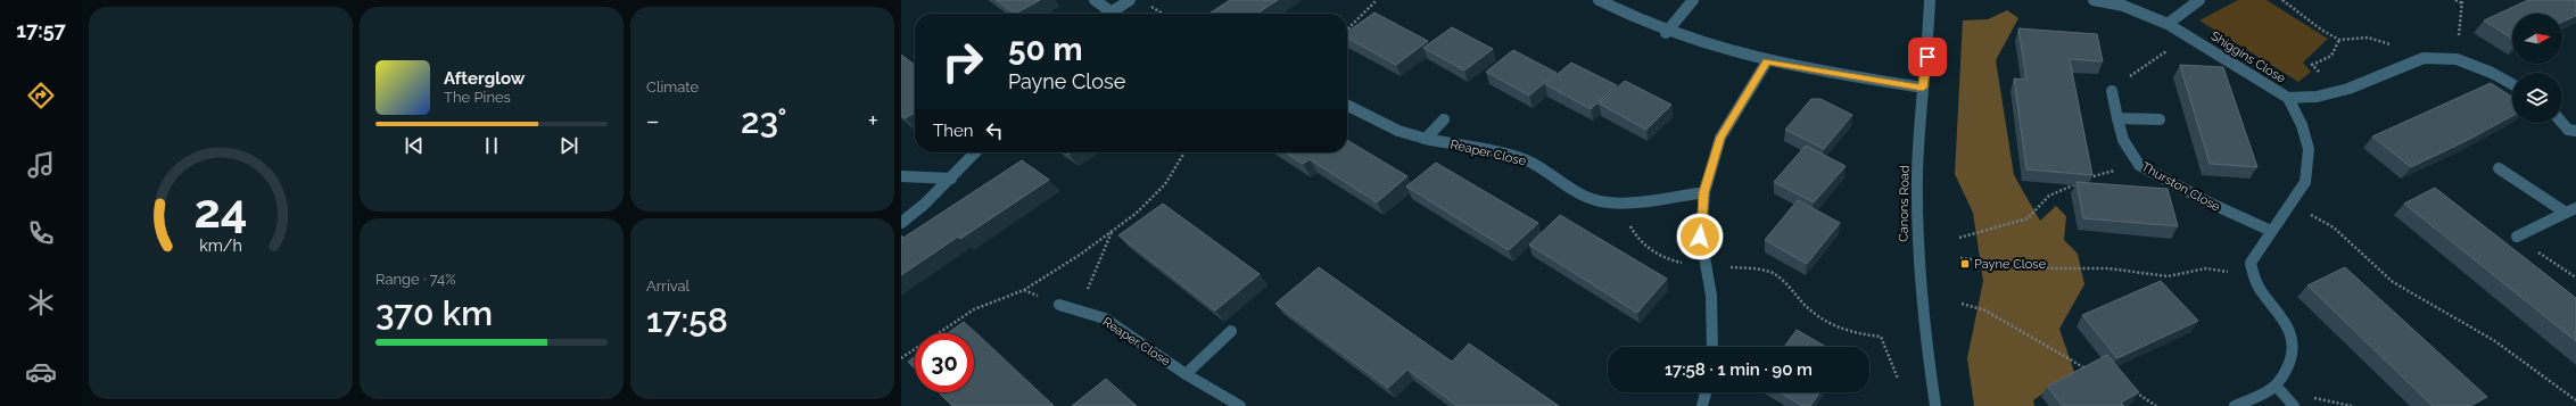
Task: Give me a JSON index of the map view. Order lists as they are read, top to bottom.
{
  "streets": {
    "street": [
      "Shiggins Close",
      "Reaper Close",
      "Thurston Close",
      "Canons Road"
    ]
  },
  "places": {
    "transit": ["Payne Close"]
  },
  "north": "right",
  "page": {
    "tabs": "17:57",
    "tile": [
      "Climate",
      ["Range · 74%", "370 km"],
      ["Arrival", "17:58"]
    ],
    "turn": ["50 m", "Payne Close"],
    "song": ["Afterglow", "The Pines"],
    "heat": ["−", "23°", "+"],
    "then": "Then",
    "limit": "30",
    "trip": "17:58 · 1 min · 90 m",
    "gauge": ["24", "km/h"]
  }
}
